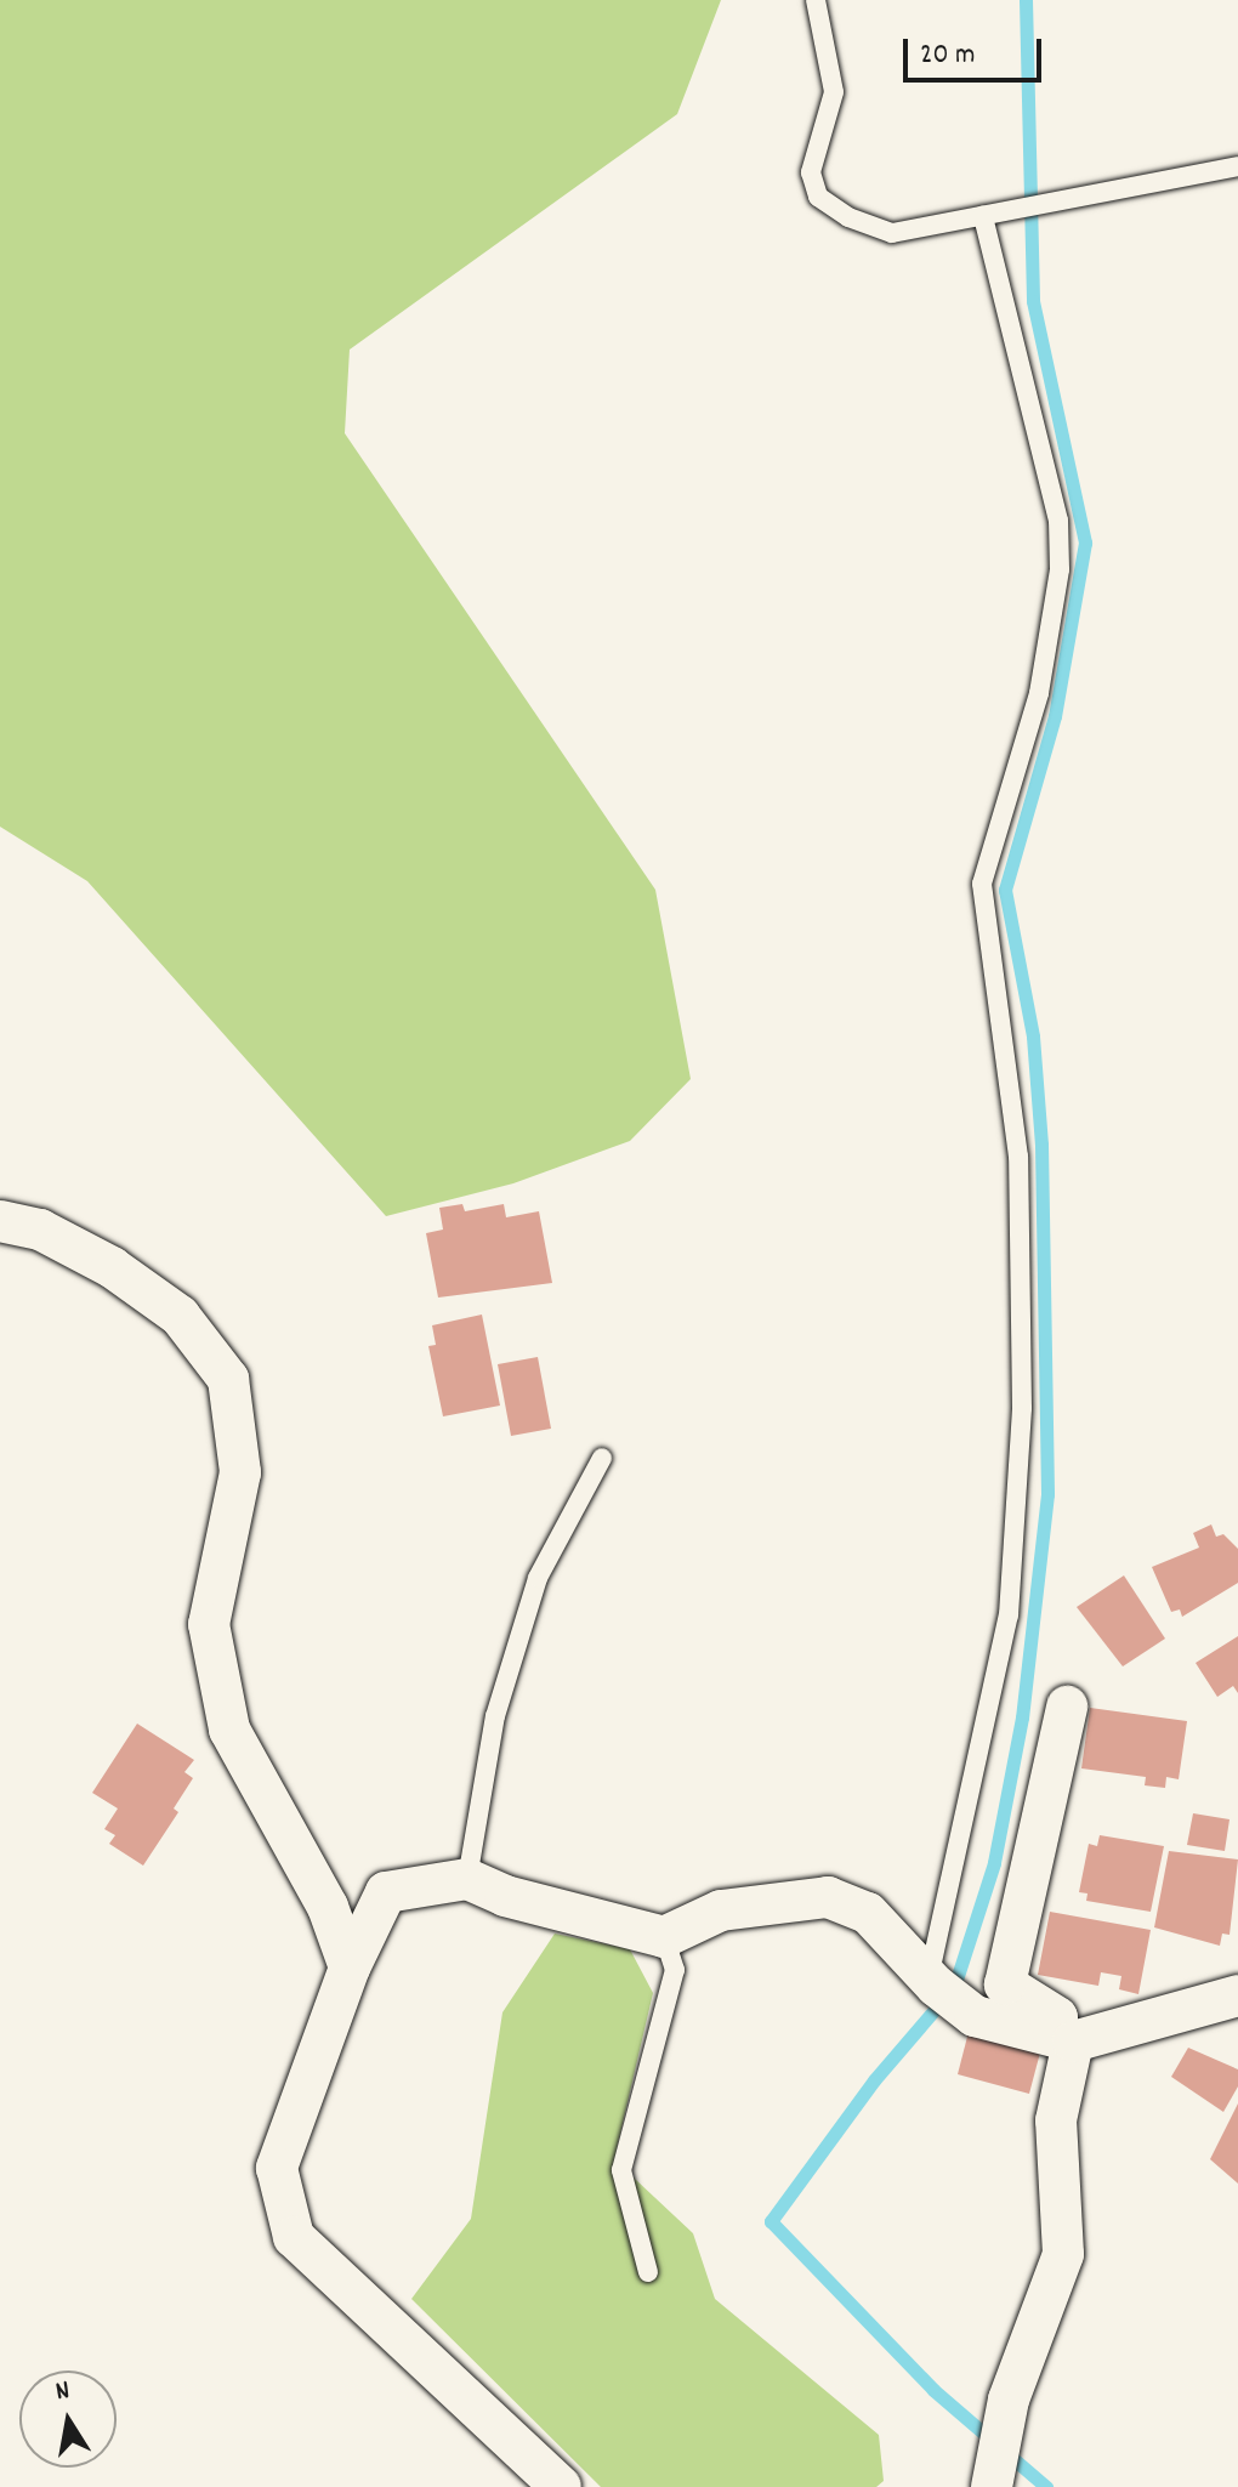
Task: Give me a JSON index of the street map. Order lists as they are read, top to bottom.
{
  "scale_bar": "20 m",
  "north": "top"
}
